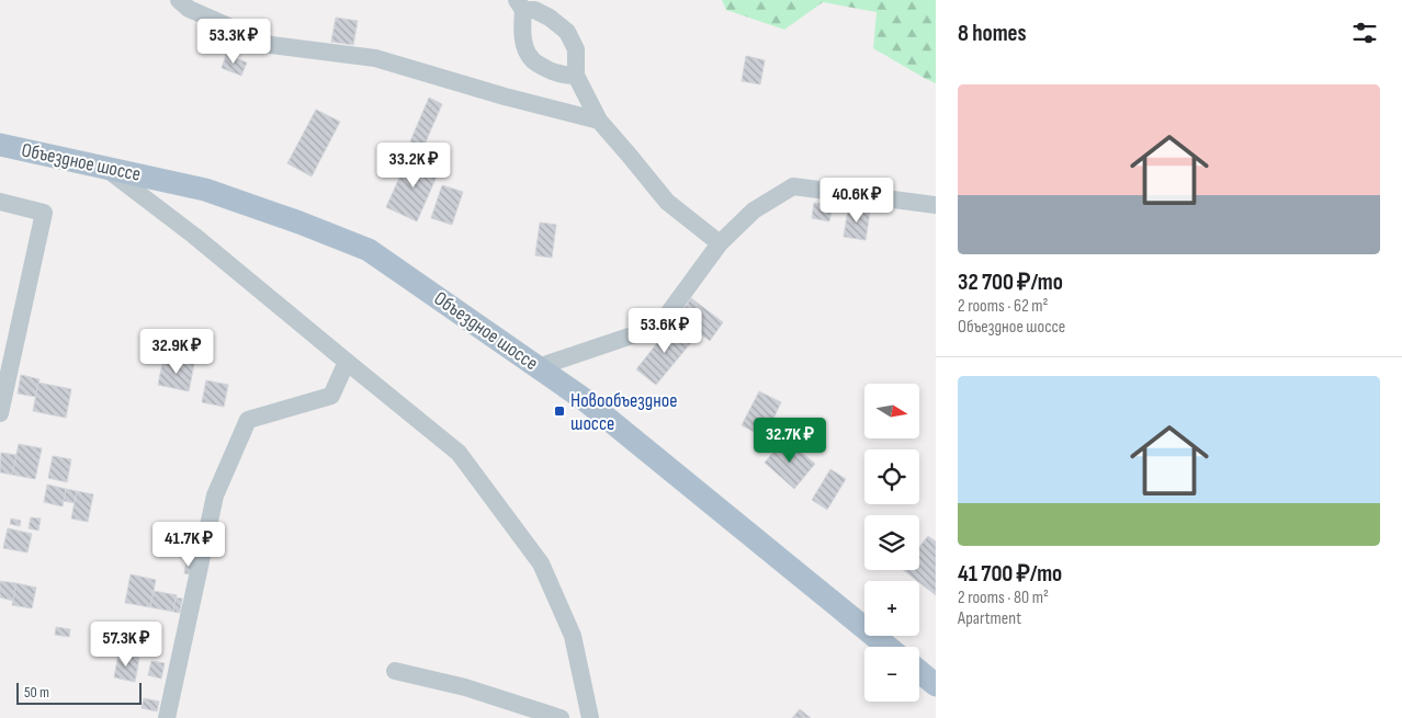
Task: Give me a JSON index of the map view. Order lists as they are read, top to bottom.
{
  "streets": {
    "main road": ["Объездное шоссе"]
  },
  "places": {
    "transit": ["Новообъездное шоссе"]
  },
  "scale_bar": "50 m",
  "north": "right",
  "page": {
    "heading": "8 homes",
    "price": [
      "53.3K ₽",
      "33.2K ₽",
      "40.6K ₽",
      "53.6K ₽",
      "32.9K ₽",
      "32.7K ₽",
      "41.7K ₽",
      "57.3K ₽"
    ],
    "list": [
      {
        "name": "32 700 ₽/mo",
        "note": "2 rooms · 62 m² · Объездное шоссе"
      },
      {
        "name": "41 700 ₽/mo",
        "note": "2 rooms · 80 m² · Apartment"
      }
    ],
    "map_buttons": ["+", "−"],
    "scale": "50 m"
  }
}
